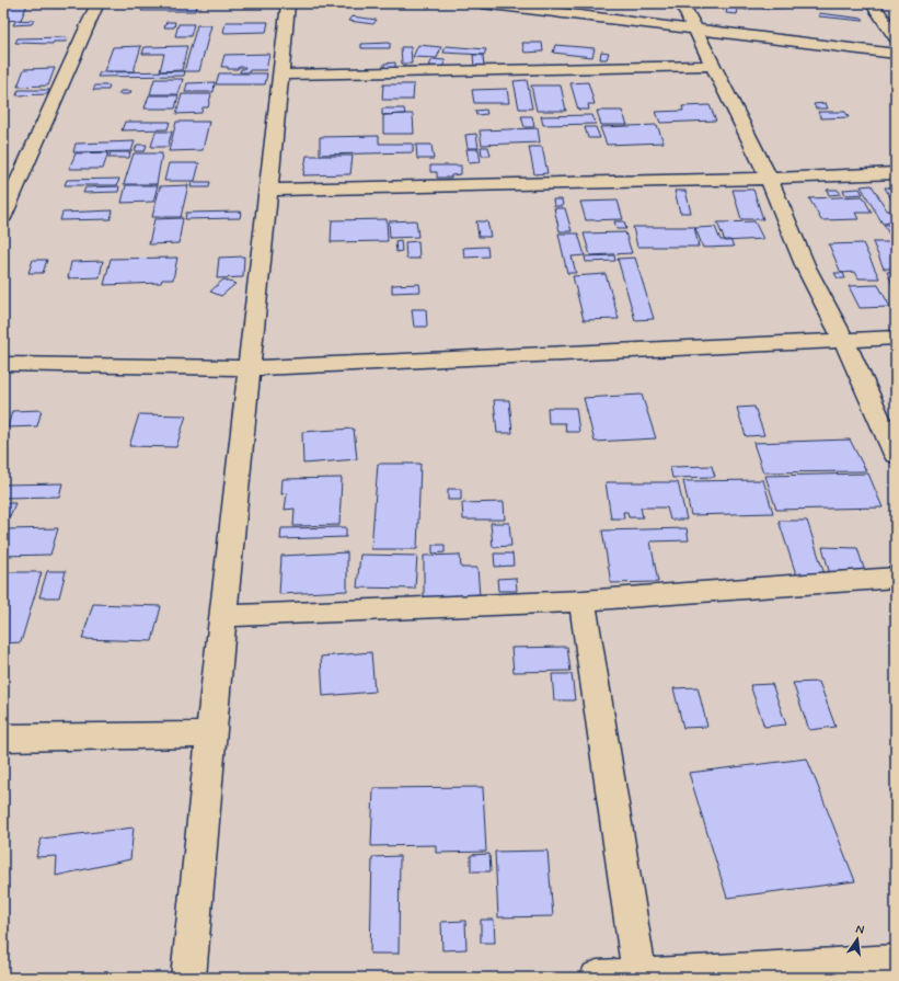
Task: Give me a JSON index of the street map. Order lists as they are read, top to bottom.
{
  "north": "top"
}
